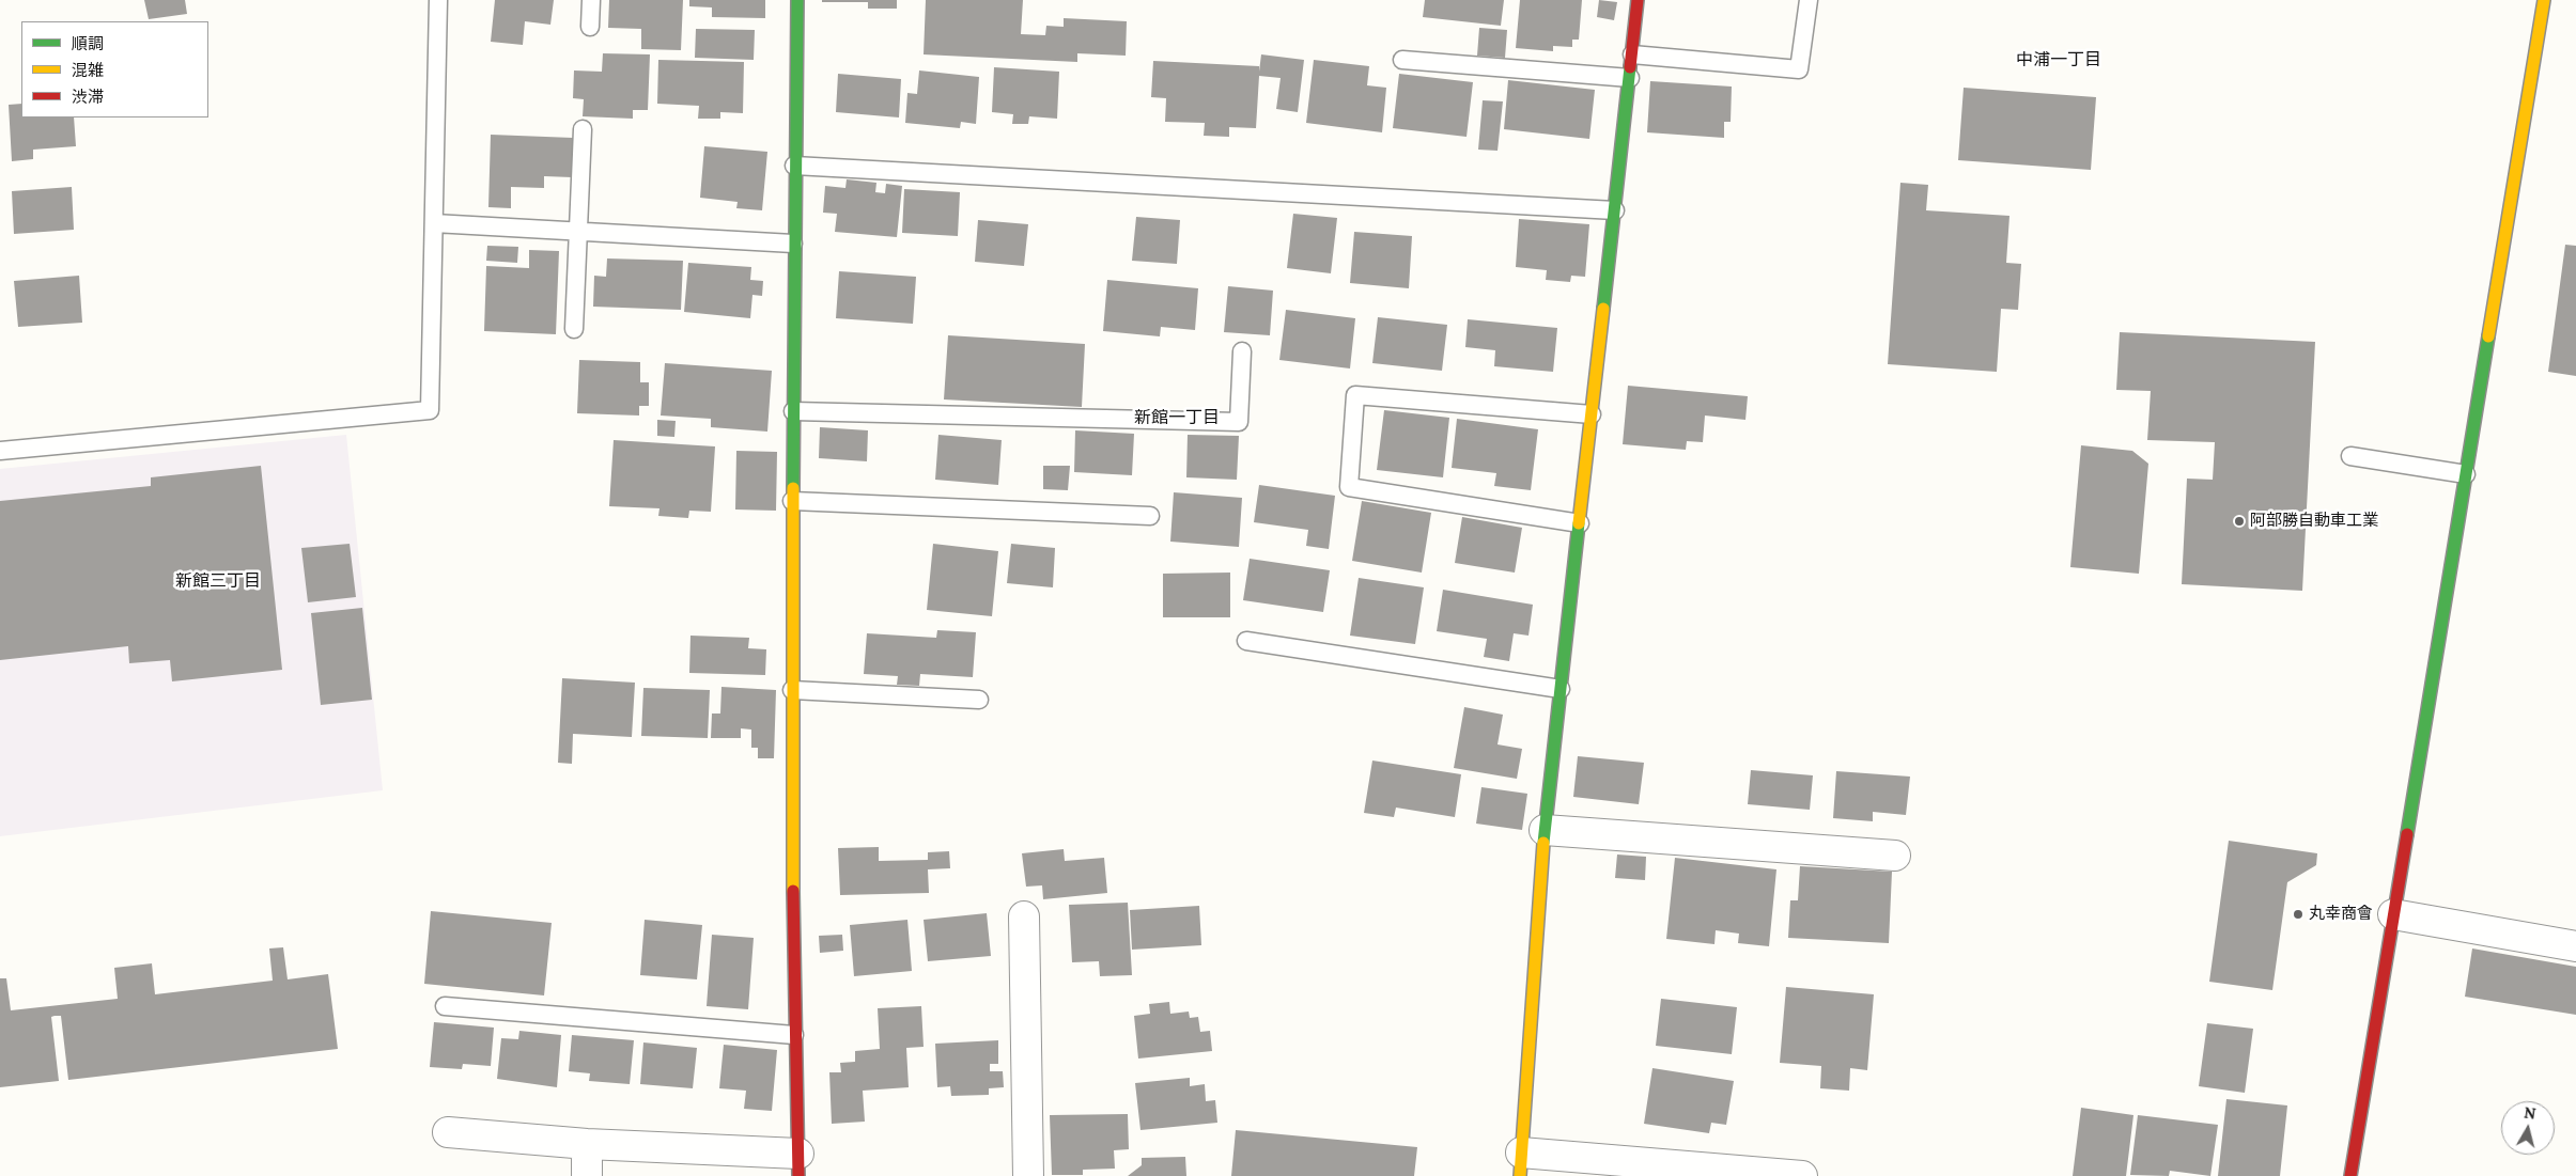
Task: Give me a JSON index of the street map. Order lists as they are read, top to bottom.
{
  "districts": ["中浦一丁目", "新館一丁目", "新館三丁目"],
  "places": ["阿部勝自動車工業", "丸幸商會"],
  "legend": ["順調", "混雑", "渋滞"],
  "north": "top"
}
